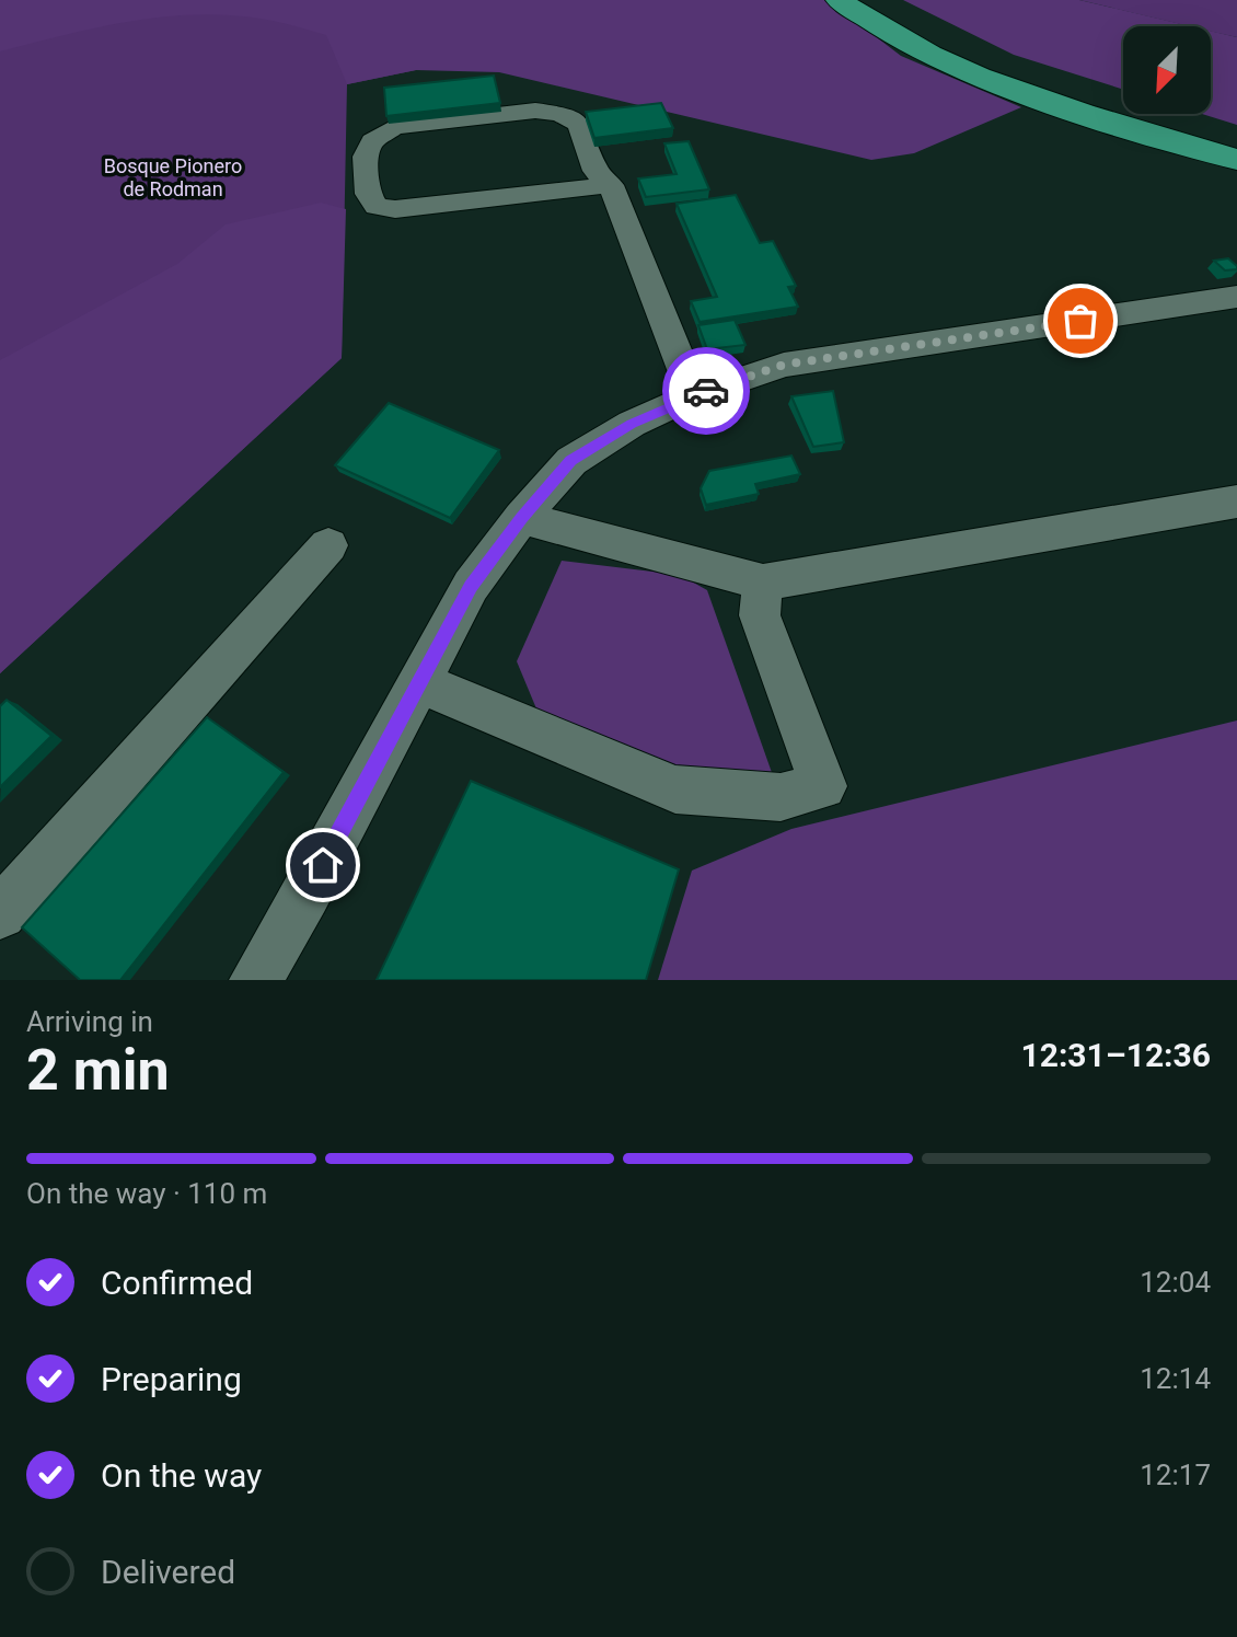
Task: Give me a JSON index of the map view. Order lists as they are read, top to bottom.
{
  "parks": ["Bosque Pionero de Rodman"],
  "north": "bottom left",
  "page": {
    "heading": ["2 min", "Arriving in", "12:31–12:36"],
    "bar": "On the way · 110 m",
    "list": [
      ["Confirmed", "12:04"],
      ["Preparing", "12:14"],
      ["On the way", "12:17"],
      "Delivered"
    ]
  }
}
